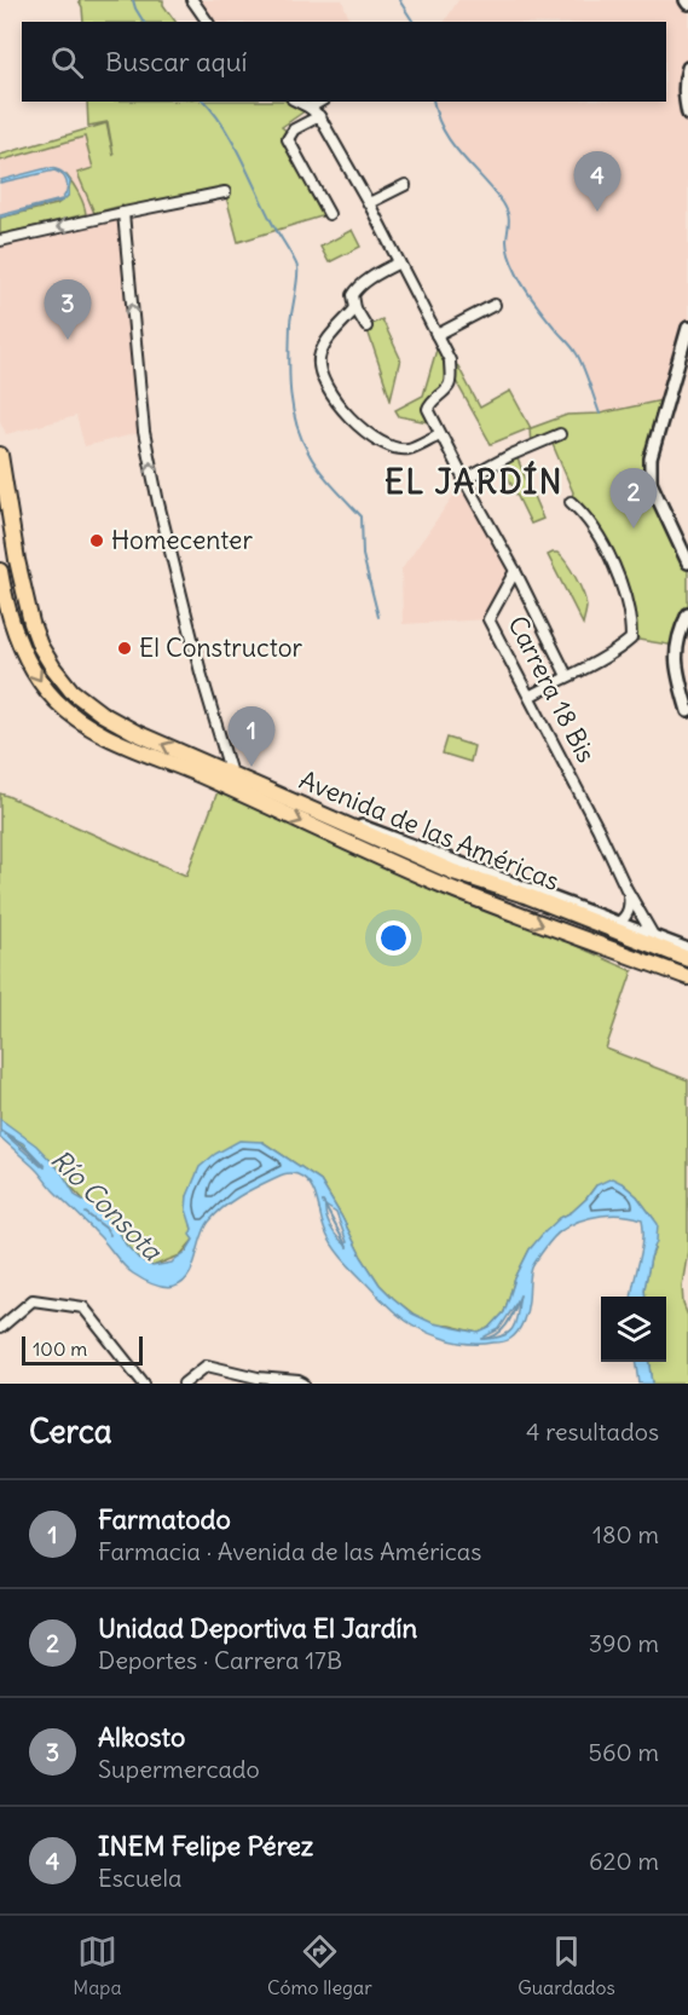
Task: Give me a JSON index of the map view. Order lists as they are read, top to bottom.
{
  "streets": {
    "main road": ["Avenida de las Américas"],
    "street": ["Carrera 18 Bis"]
  },
  "crossings": [
    ["Carrera 18 Bis", "Avenida de las Américas"]
  ],
  "districts": ["EL JARDÍN"],
  "water": ["Río Consota"],
  "places": ["Homecenter", "El Constructor"],
  "scale_bar": "100 m",
  "page": {
    "search": "Buscar aquí",
    "pins": [
      "4",
      "3",
      "2",
      "1"
    ],
    "scale": "100 m",
    "heading": ["Cerca", "4 resultados"],
    "list": [
      {
        "mark": "1",
        "name": "Farmatodo",
        "note": "Farmacia · Avenida de las Américas",
        "value": "180 m"
      },
      {
        "mark": "2",
        "name": "Unidad Deportiva El Jardín",
        "note": "Deportes · Carrera 17B",
        "value": "390 m"
      },
      {
        "mark": "3",
        "name": "Alkosto",
        "note": "Supermercado",
        "value": "560 m"
      },
      {
        "mark": "4",
        "name": "INEM Felipe Pérez",
        "note": "Escuela",
        "value": "620 m"
      }
    ],
    "nav": ["Mapa", "Cómo llegar", "Guardados"]
  }
}
